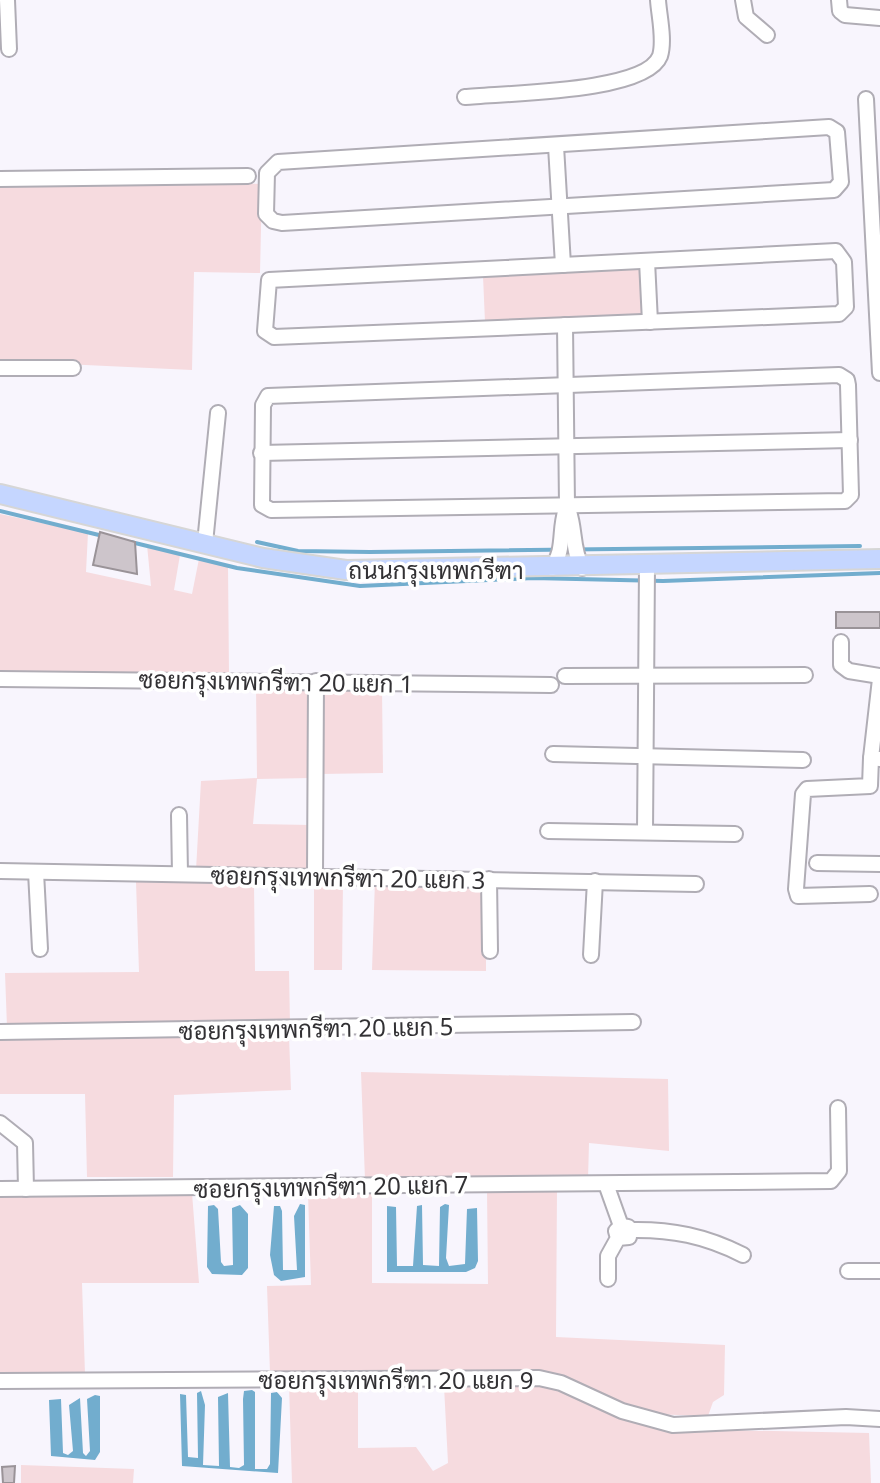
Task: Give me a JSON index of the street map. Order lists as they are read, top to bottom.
{
  "streets": {
    "main road": ["ถนนกรุงเทพกรีฑา"],
    "street": [
      "ซอยกรุงเทพกรีฑา 20 แยก 1",
      "ซอยกรุงเทพกรีฑา 20 แยก 3",
      "ซอยกรุงเทพกรีฑา 20 แยก 5",
      "ซอยกรุงเทพกรีฑา 20 แยก 7",
      "ซอยกรุงเทพกรีฑา 20 แยก 9"
    ]
  }
}
